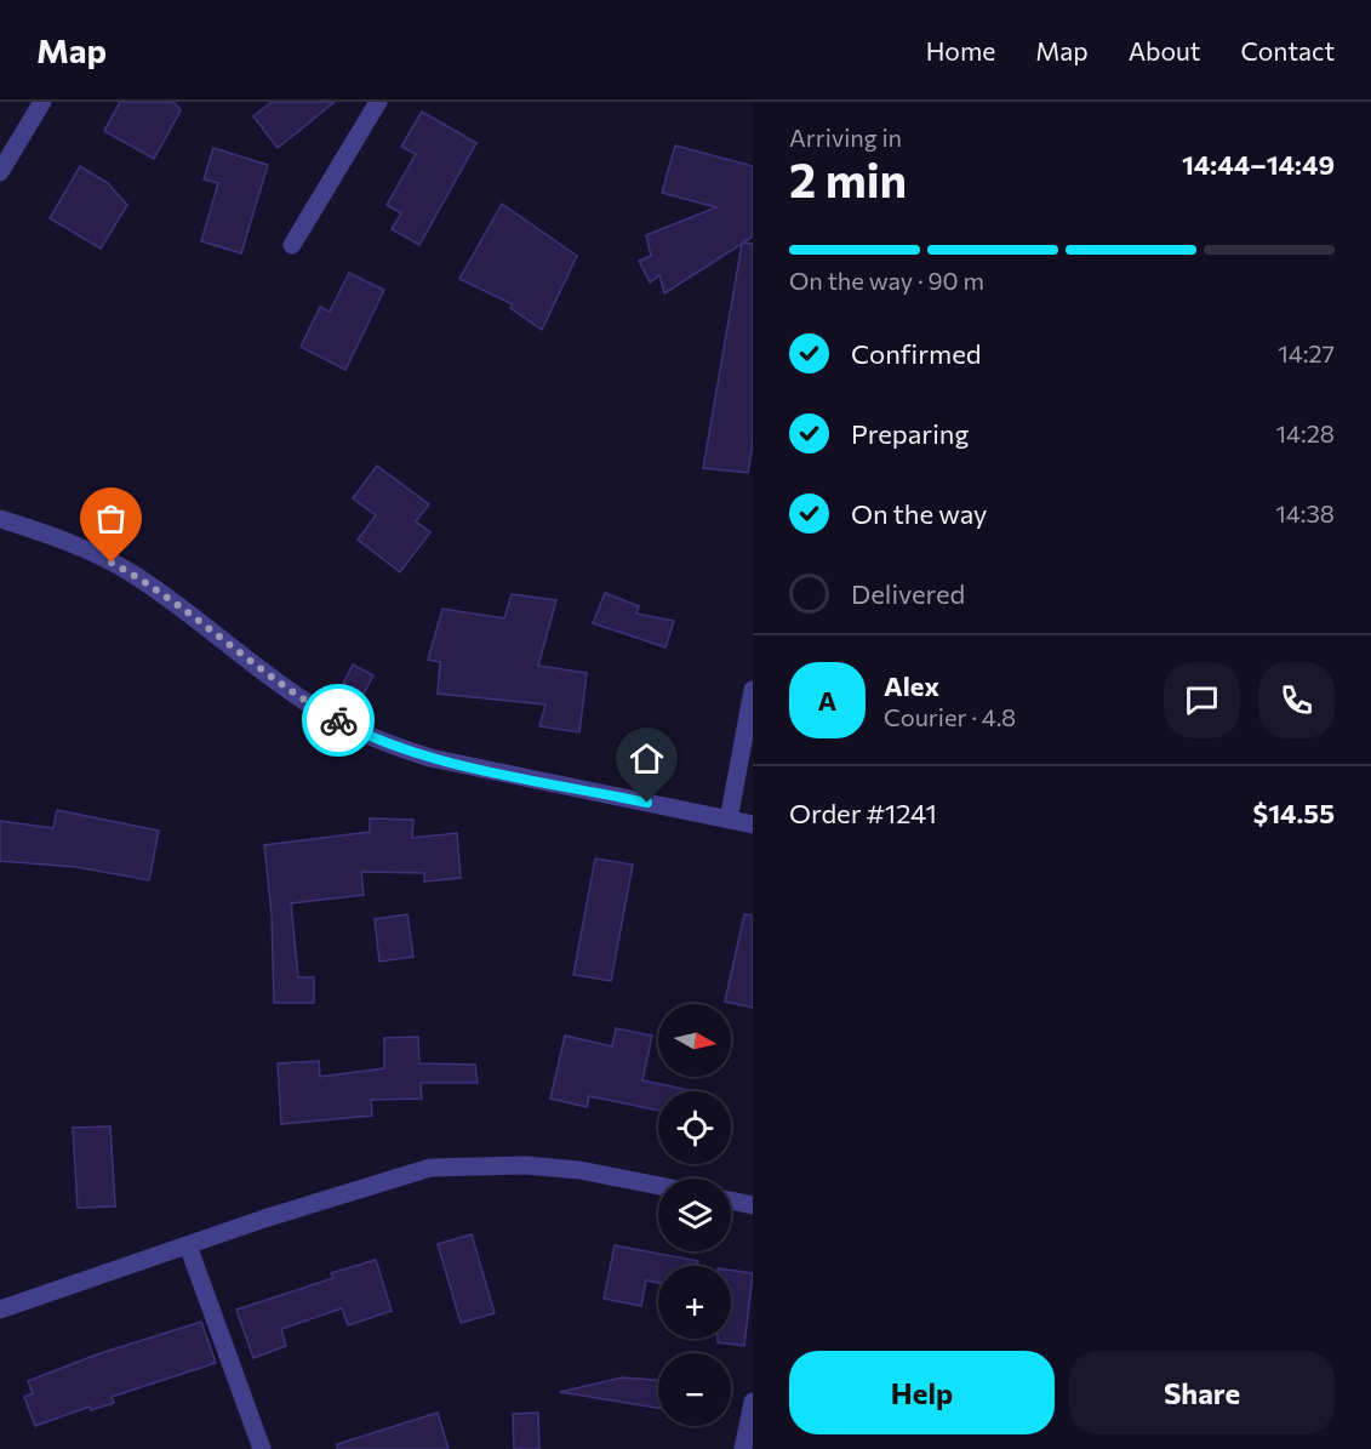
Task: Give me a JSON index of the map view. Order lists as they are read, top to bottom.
{
  "north": "right",
  "page": {
    "header": "Map",
    "nav": [
      "Home",
      "Map",
      "About",
      "Contact"
    ],
    "heading": ["2 min", "Arriving in", "14:44–14:49"],
    "panel": [
      "Alex",
      "Courier · 4.8",
      "Order #1241",
      "$14.55"
    ],
    "bar": "On the way · 90 m",
    "list": [
      ["Confirmed", "14:27"],
      ["Preparing", "14:28"],
      ["On the way", "14:38"],
      "Delivered"
    ],
    "round": "A",
    "map_buttons": ["+", "−"],
    "buttons": ["Help", "Share"]
  }
}
